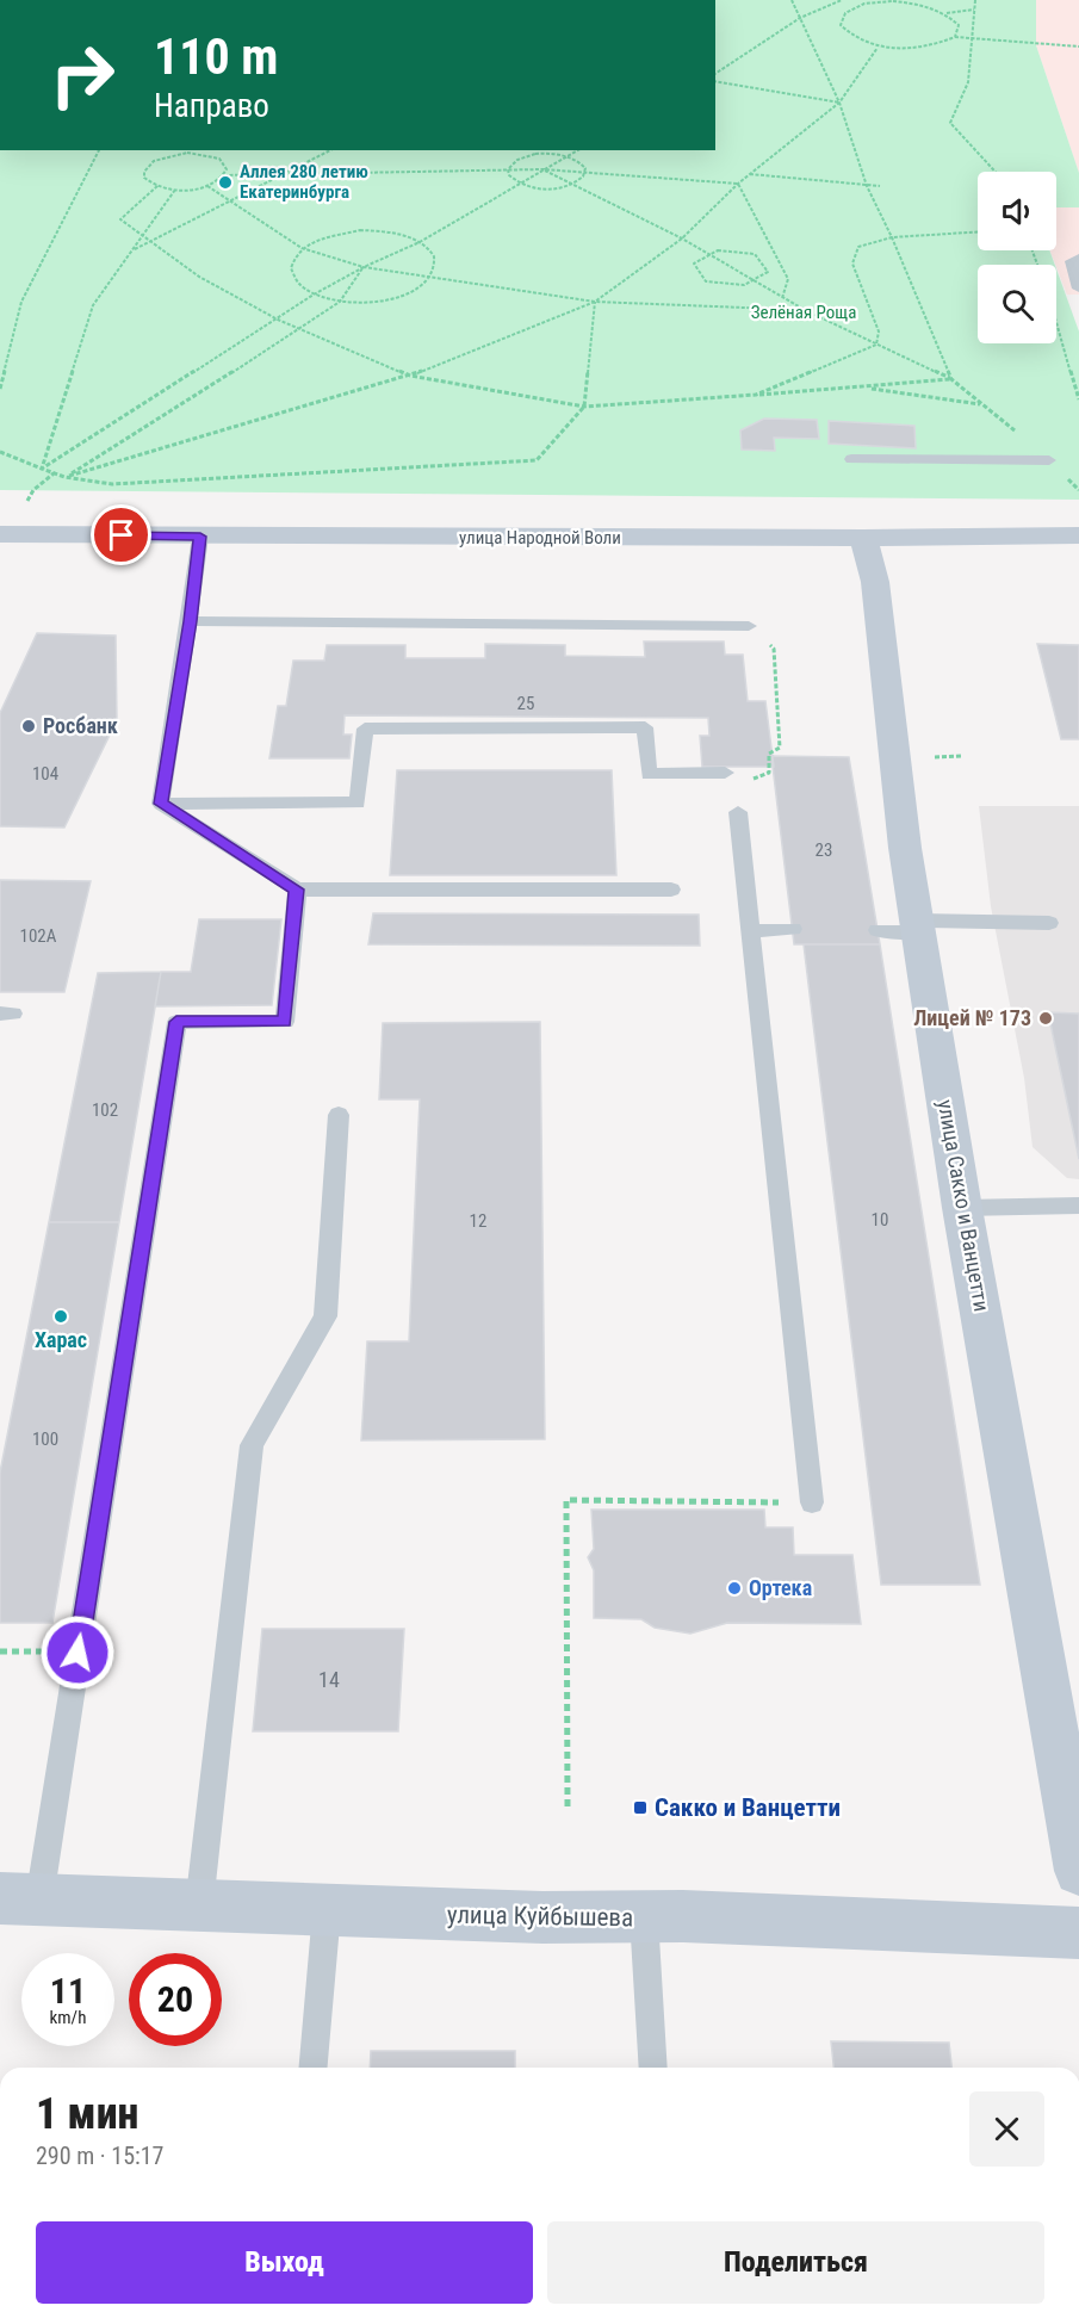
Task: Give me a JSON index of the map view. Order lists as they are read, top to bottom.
{
  "streets": {
    "street": ["улица Народной Воли", "улица Сакко и Ванцетти", "улица Куйбышева"]
  },
  "crossings": [
    ["улица Народной Воли", "улица Сакко и Ванцетти"]
  ],
  "parks": ["Зелёная Роща"],
  "places": {
    "other": [
      "Аллея 280 летию Екатеринбурга",
      "Росбанк",
      "Лицей № 173",
      "Харас",
      "Ортека"
    ],
    "transit": ["Сакко и Ванцетти"]
  },
  "house_numbers": [
    "25",
    "104",
    "23",
    "102А",
    "102",
    "10",
    "12",
    "100",
    "14"
  ],
  "page": {
    "turn": ["110 m", "Направо"],
    "speed": "11 km/h",
    "limit": "20",
    "heading": ["1 мин", "290 m · 15:17"],
    "buttons": ["Выход", "Поделиться"]
  }
}
